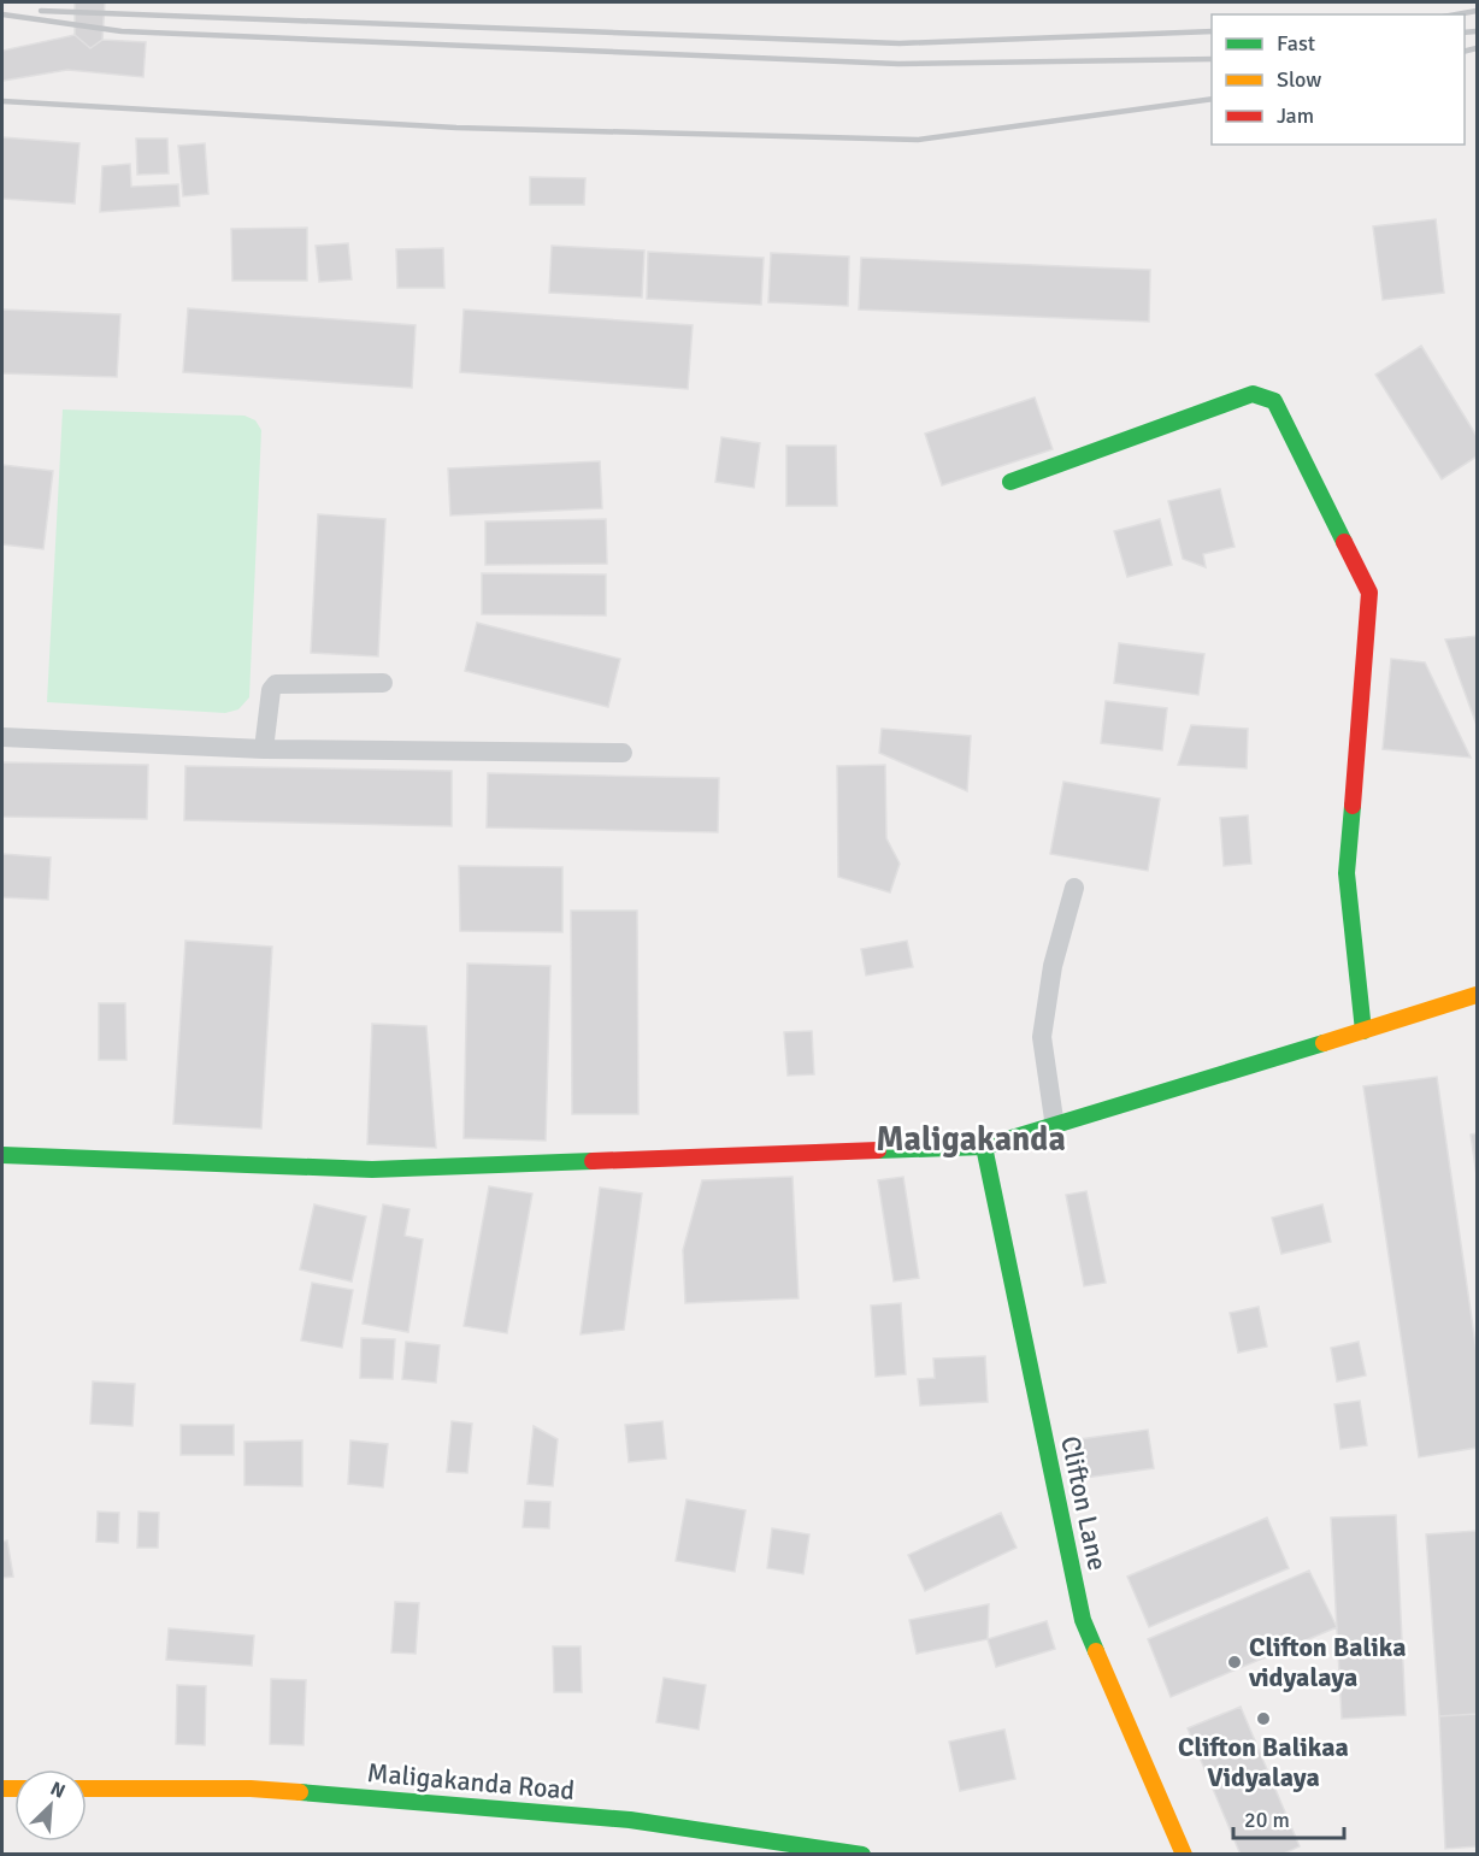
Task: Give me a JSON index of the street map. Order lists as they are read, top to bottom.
{
  "streets": {
    "street": ["Clifton Lane", "Maligakanda Road"]
  },
  "districts": ["Maligakanda"],
  "places": ["Clifton Balika vidyalaya", "Clifton Balikaa Vidyalaya"],
  "legend": ["Fast", "Slow", "Jam"],
  "scale_bar": "20 m",
  "north": "top right"
}
